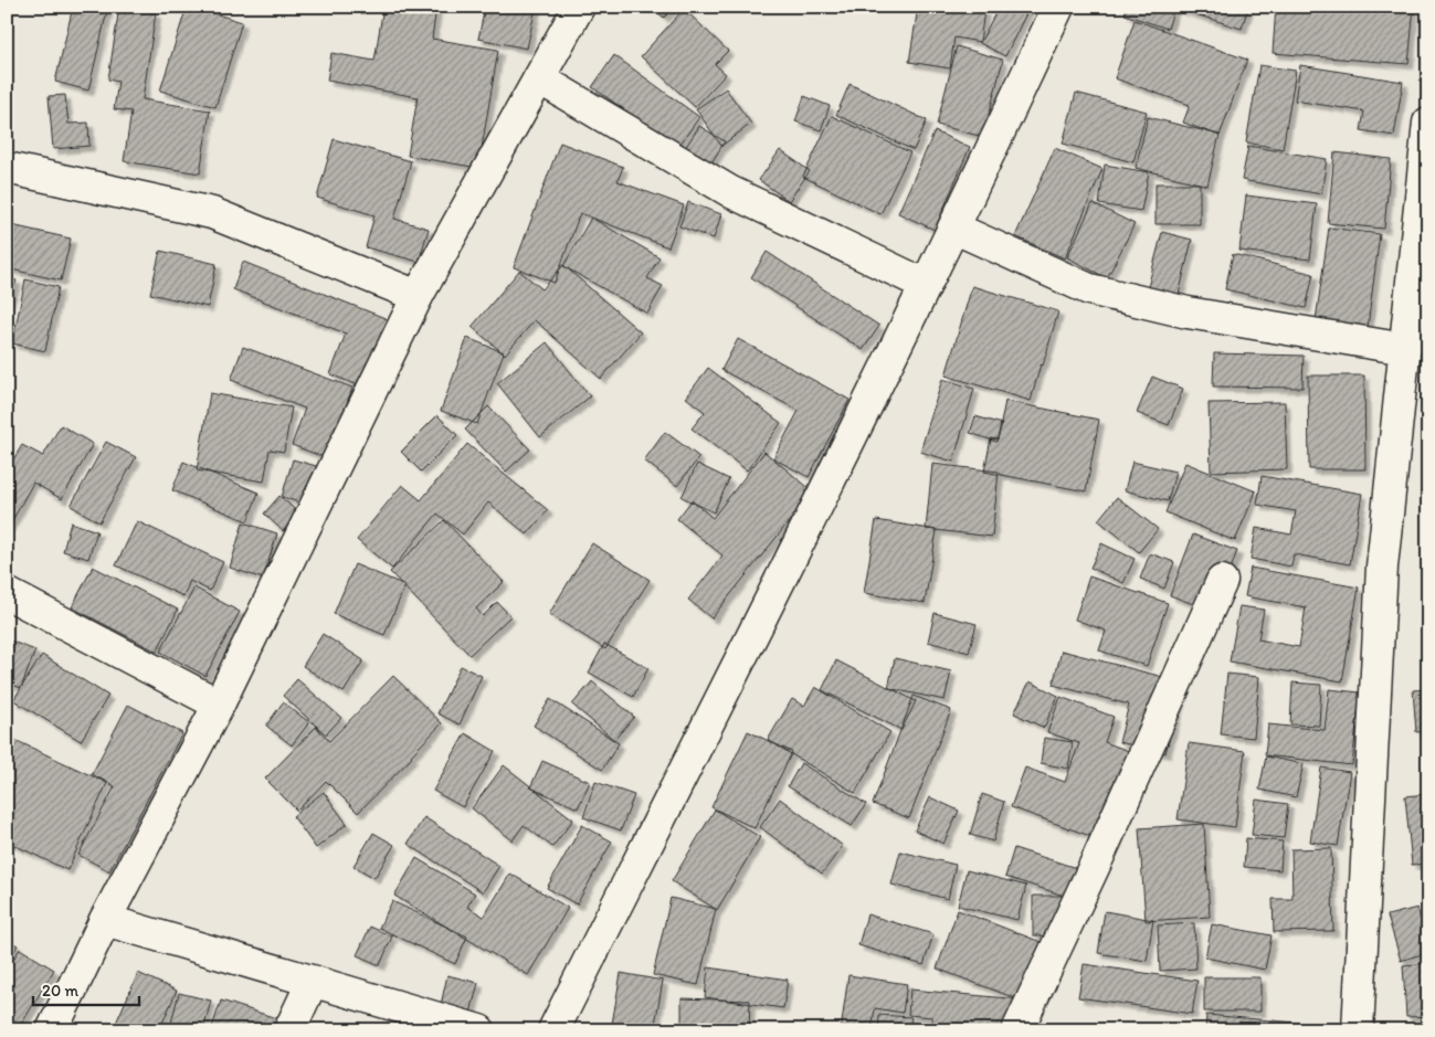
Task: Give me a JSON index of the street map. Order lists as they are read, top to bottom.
{
  "scale_bar": "20 m"
}
